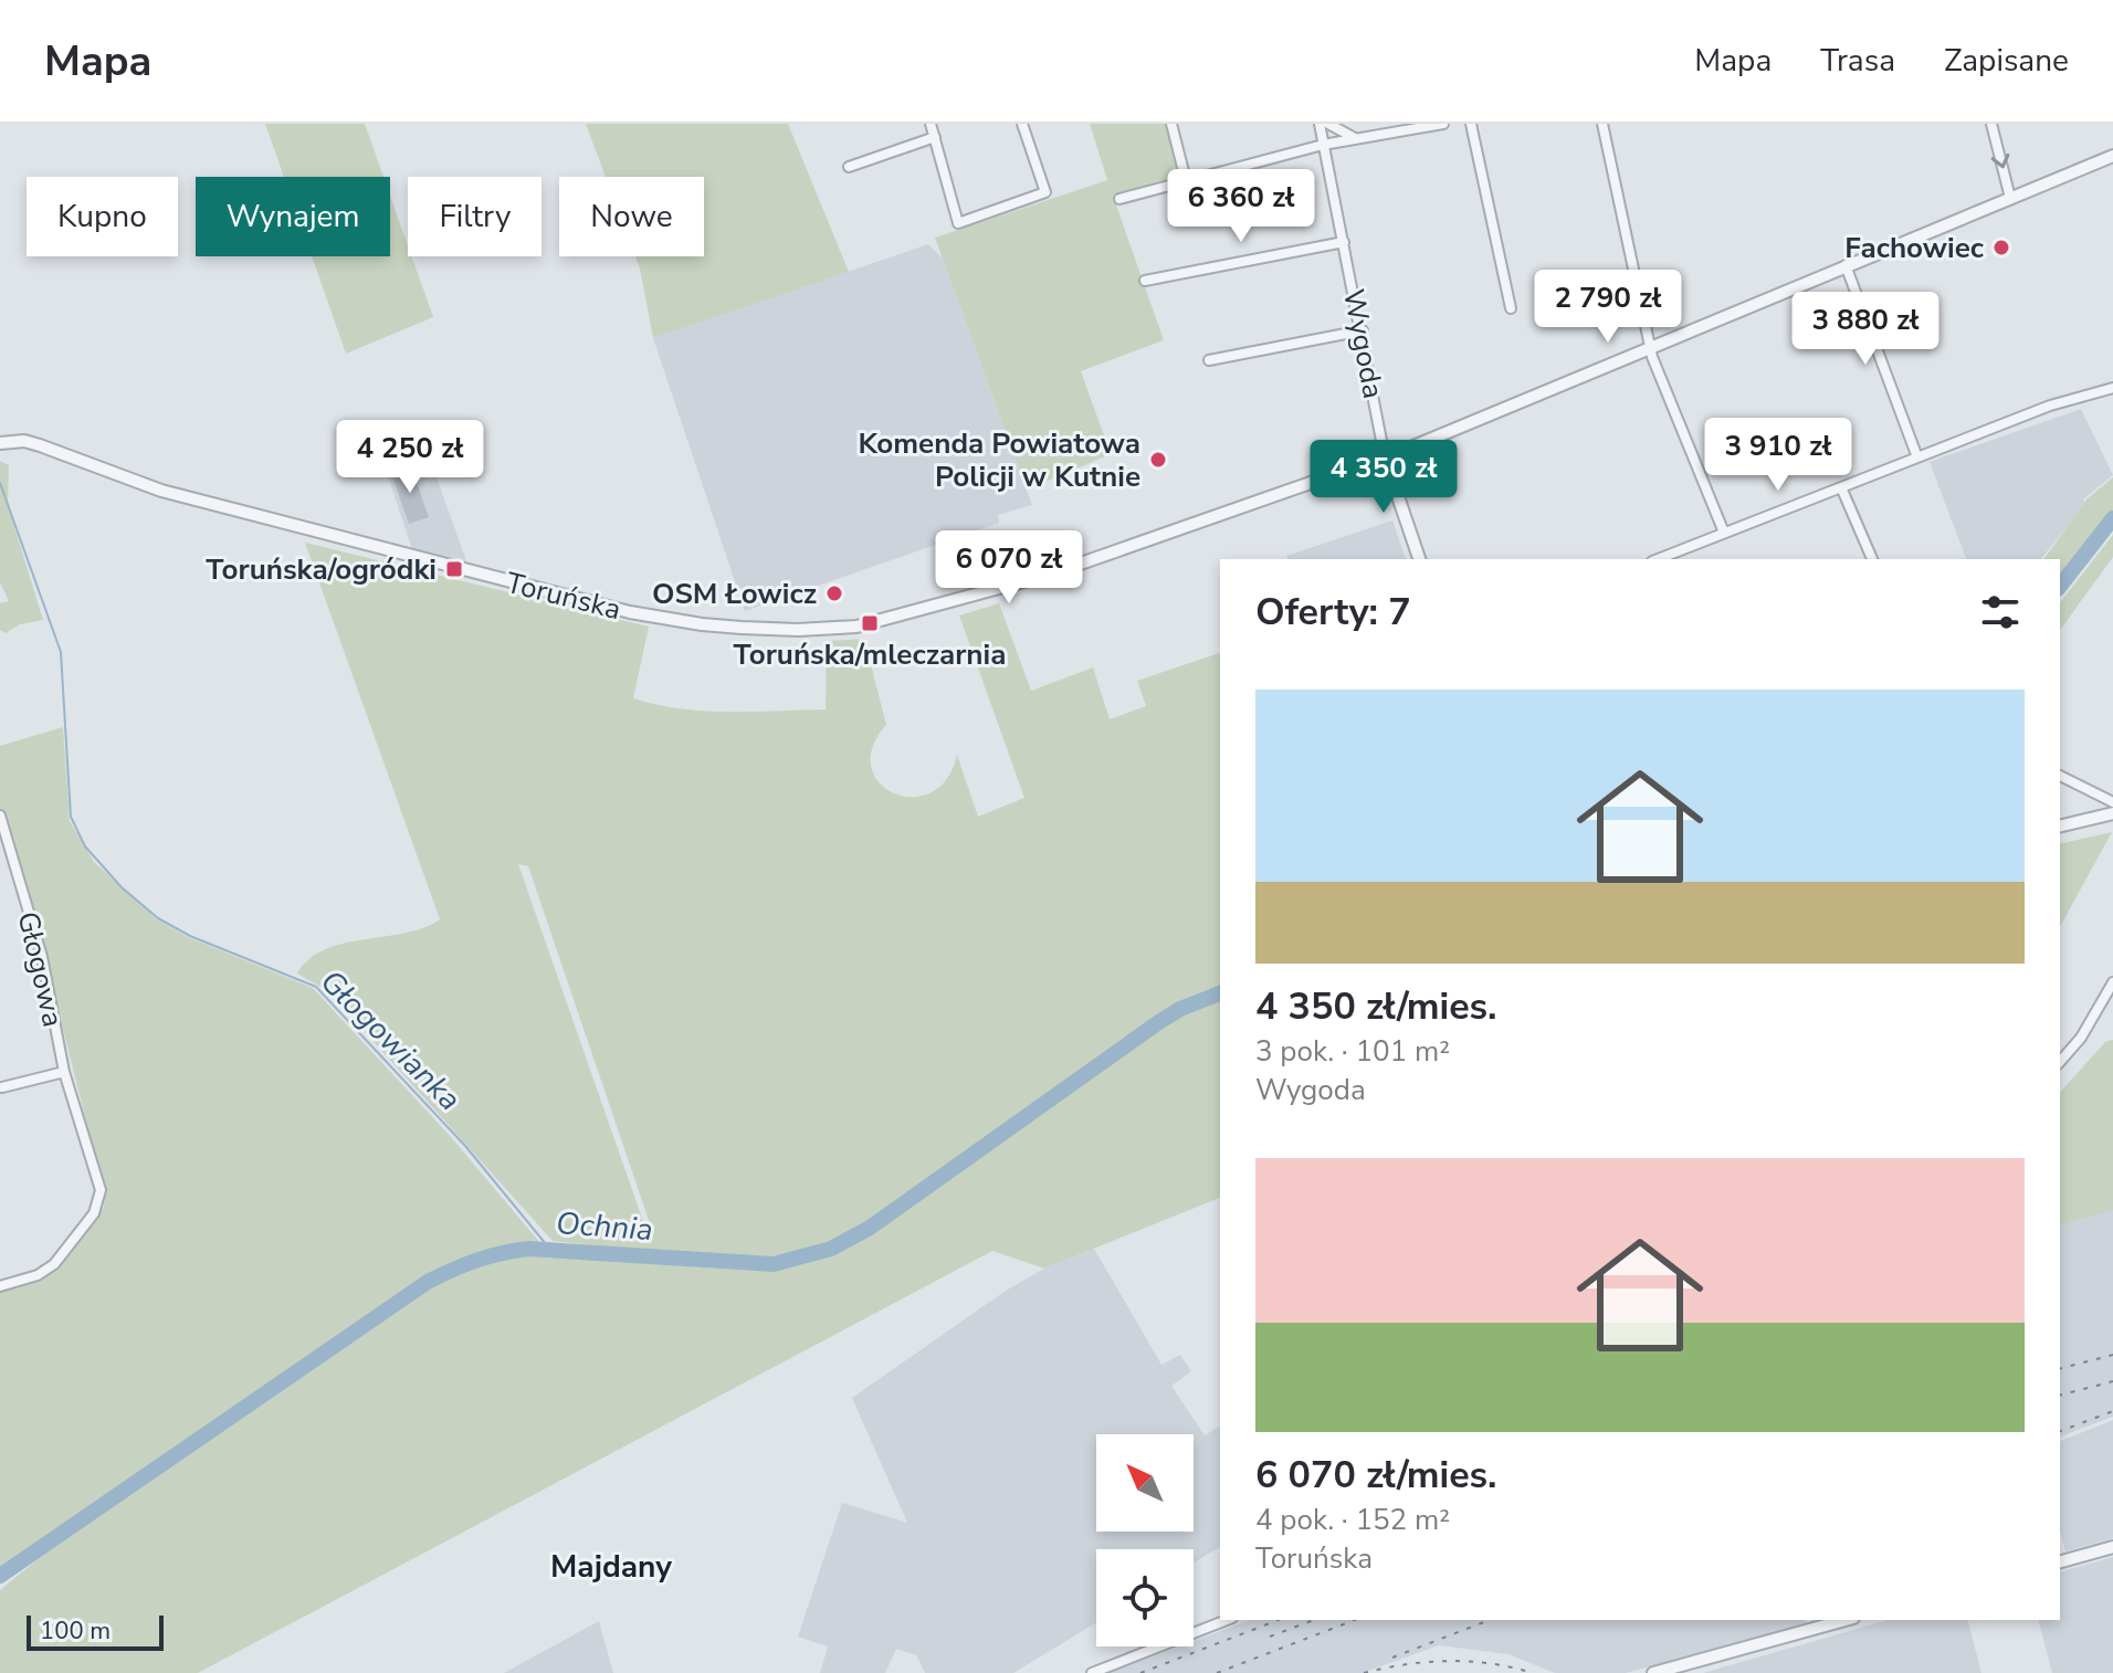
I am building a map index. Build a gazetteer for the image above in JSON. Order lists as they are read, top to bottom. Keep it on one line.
{"streets":{"street":["Wygoda","Toruńska","Głogowa"]},"crossings":[["Wygoda","Toruńska"]],"districts":["Majdany"],"water":["Głogowianka","Ochnia"],"places":{"other":["Fachowiec","Komenda Powiatowa Policji w Kutnie","OSM Łowicz"],"transit":["Toruńska/ogródki","Toruńska/mleczarnia"]},"scale_bar":"100 m","north":"top left","page":{"header":"Mapa","nav":["Mapa","Trasa","Zapisane"],"price":["6 360 zł","2 790 zł","3 880 zł","3 910 zł","4 250 zł","4 350 zł","6 070 zł"],"chip":["Kupno","Wynajem","Filtry","Nowe"],"heading":"Oferty: 7","list":[{"name":"4 350 zł/mies.","note":"3 pok. · 101 m² · Wygoda"},{"name":"6 070 zł/mies.","note":"4 pok. · 152 m² · Toruńska"}],"scale":"100 m"}}
